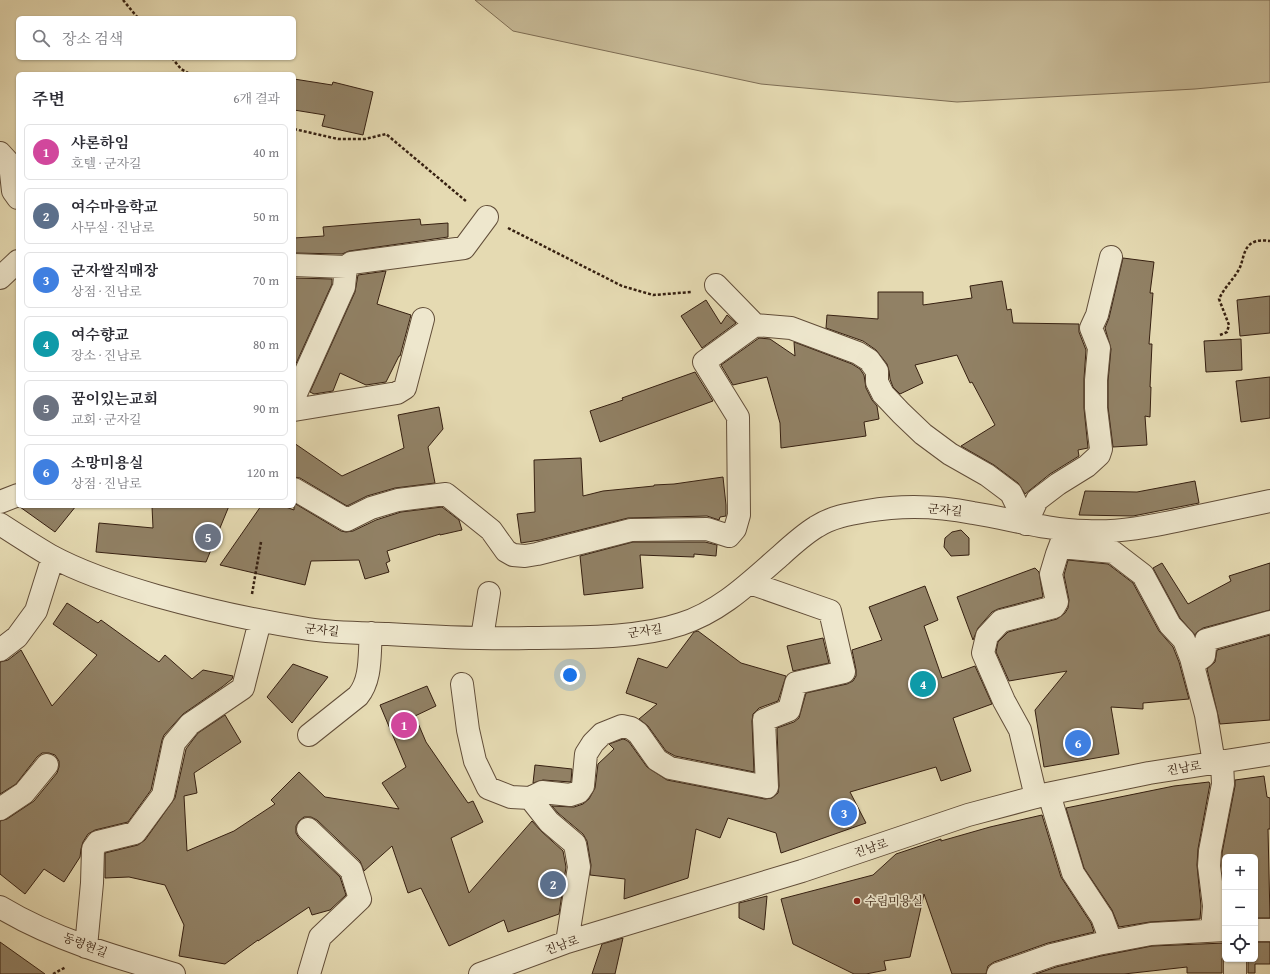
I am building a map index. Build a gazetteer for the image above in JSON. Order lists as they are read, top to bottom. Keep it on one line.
{"streets":{"street":["군자길","진남로","동령현길"]},"places":["수림미용실"],"page":{"search":"장소 검색","heading":["주변","6개 결과"],"list":[{"mark":"1","name":"샤론하임","note":"호텔 · 군자길","value":"40 m"},{"mark":"2","name":"여수마음학교","note":"사무실 · 진남로","value":"50 m"},{"mark":"3","name":"군자쌀직매장","note":"상점 · 진남로","value":"70 m"},{"mark":"4","name":"여수향교","note":"장소 · 진남로","value":"80 m"},{"mark":"5","name":"꿈이있는교회","note":"교회 · 군자길","value":"90 m"},{"mark":"6","name":"소망미용실","note":"상점 · 진남로","value":"120 m"}],"pins":["5","4","1","6","3","2"],"map_buttons":["+","−"]}}
